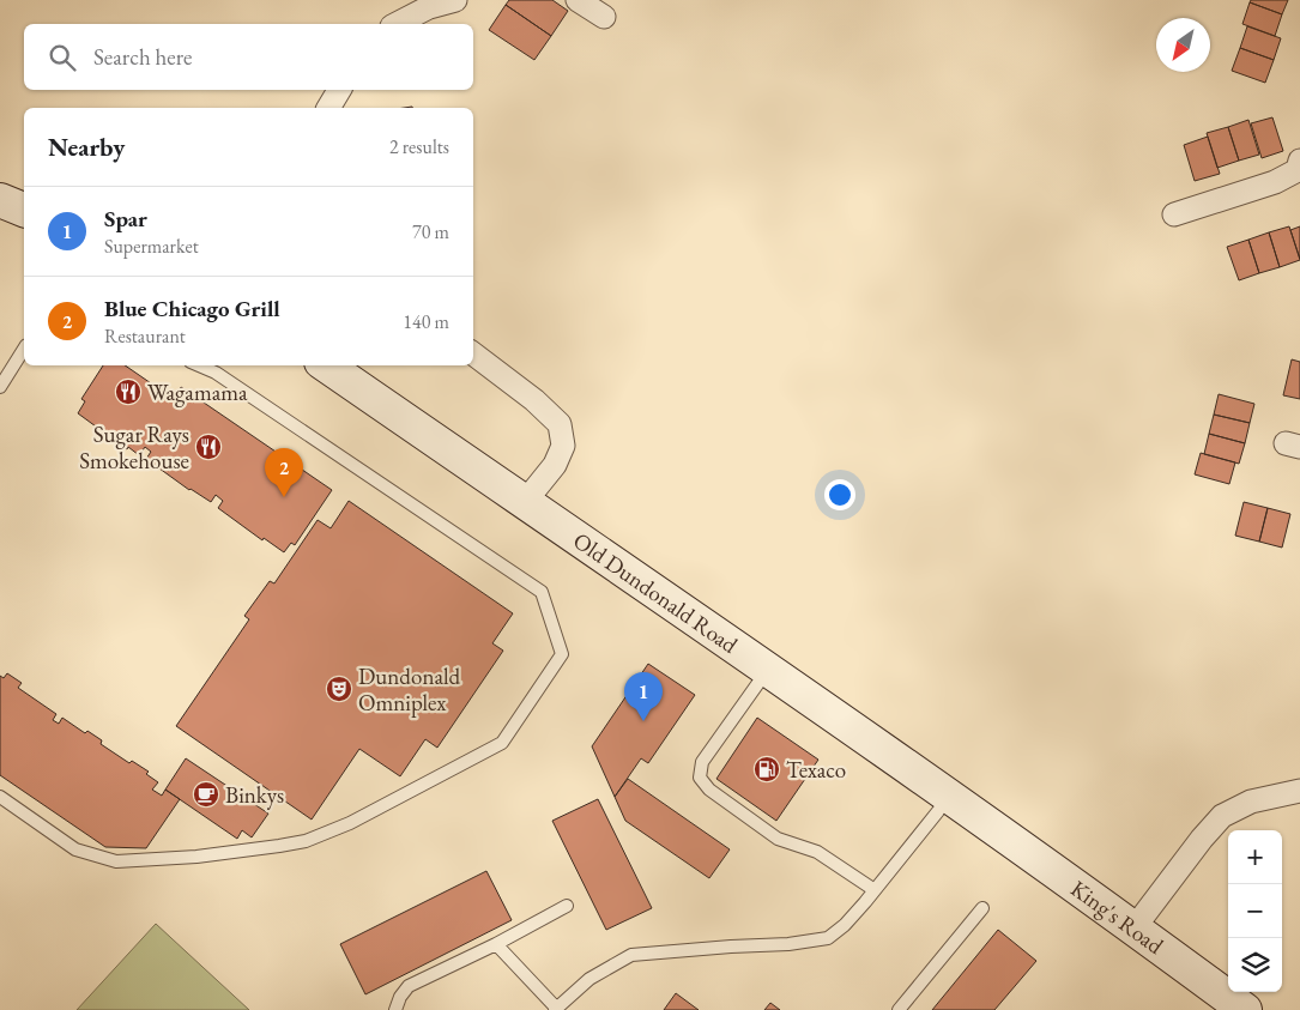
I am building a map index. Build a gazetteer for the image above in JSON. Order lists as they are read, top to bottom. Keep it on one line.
{"streets":{"street":["Old Dundonald Road","King's Road"]},"crossings":[["Old Dundonald Road","King's Road"]],"places":{"restaurant":["Wagamama","Sugar Rays Smokehouse"],"theatre":["Dundonald Omniplex"],"fuel station":["Texaco"],"cafe":["Binkys"]},"north":"bottom left","page":{"search":"Search here","heading":["Nearby","2 results"],"list":[{"mark":"1","name":"Spar","note":"Supermarket","value":"70 m"},{"mark":"2","name":"Blue Chicago Grill","note":"Restaurant","value":"140 m"}],"pins":["2","1"],"map_buttons":["+","−"]}}
